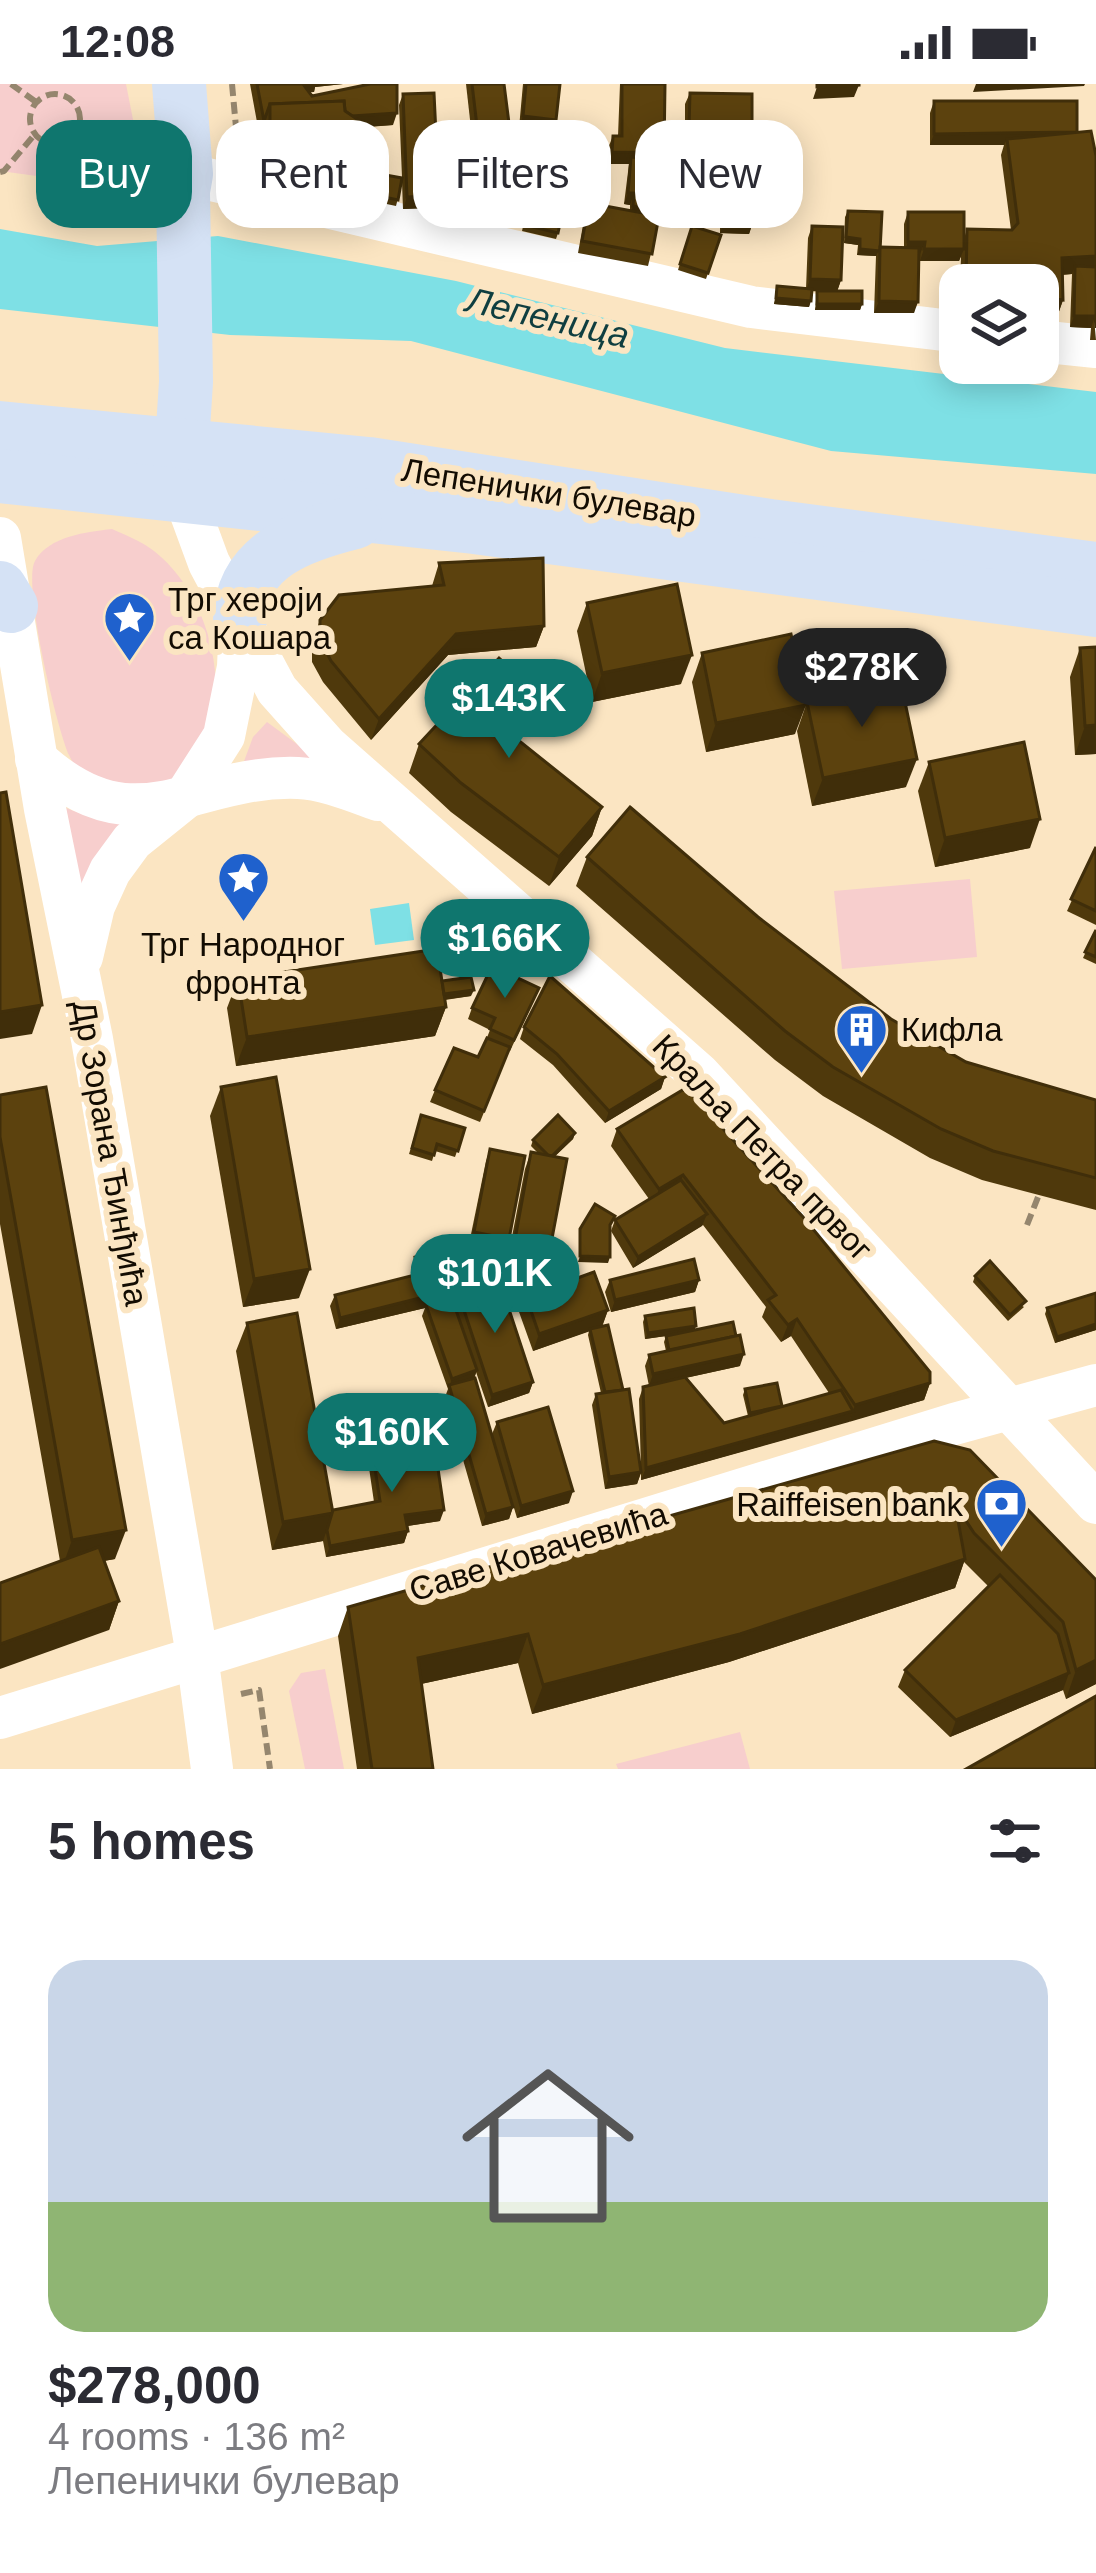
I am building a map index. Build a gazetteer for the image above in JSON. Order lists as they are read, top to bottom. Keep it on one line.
{"streets":{"main road":["Лепенички булевар"],"street":["Краља Петра првог","Др Зорана Ђинђића","Саве Ковачевића"]},"crossings":[["Краља Петра првог","Саве Ковачевића"],["Др Зорана Ђинђића","Саве Ковачевића"]],"water":["Лепеница"],"places":{"place":["Трг хероји са Кошара","Трг Народног фронта"],"building":["Кифла"],"bank":["Raiffeisen bank"]},"page":{"status":"12:08","chip":["Buy","Rent","Filters","New"],"price":["$278K","$143K","$166K","$101K","$160K"],"heading":"5 homes","list":[{"name":"$278,000","note":"4 rooms · 136 m² · Лепенички булевар"}]}}
